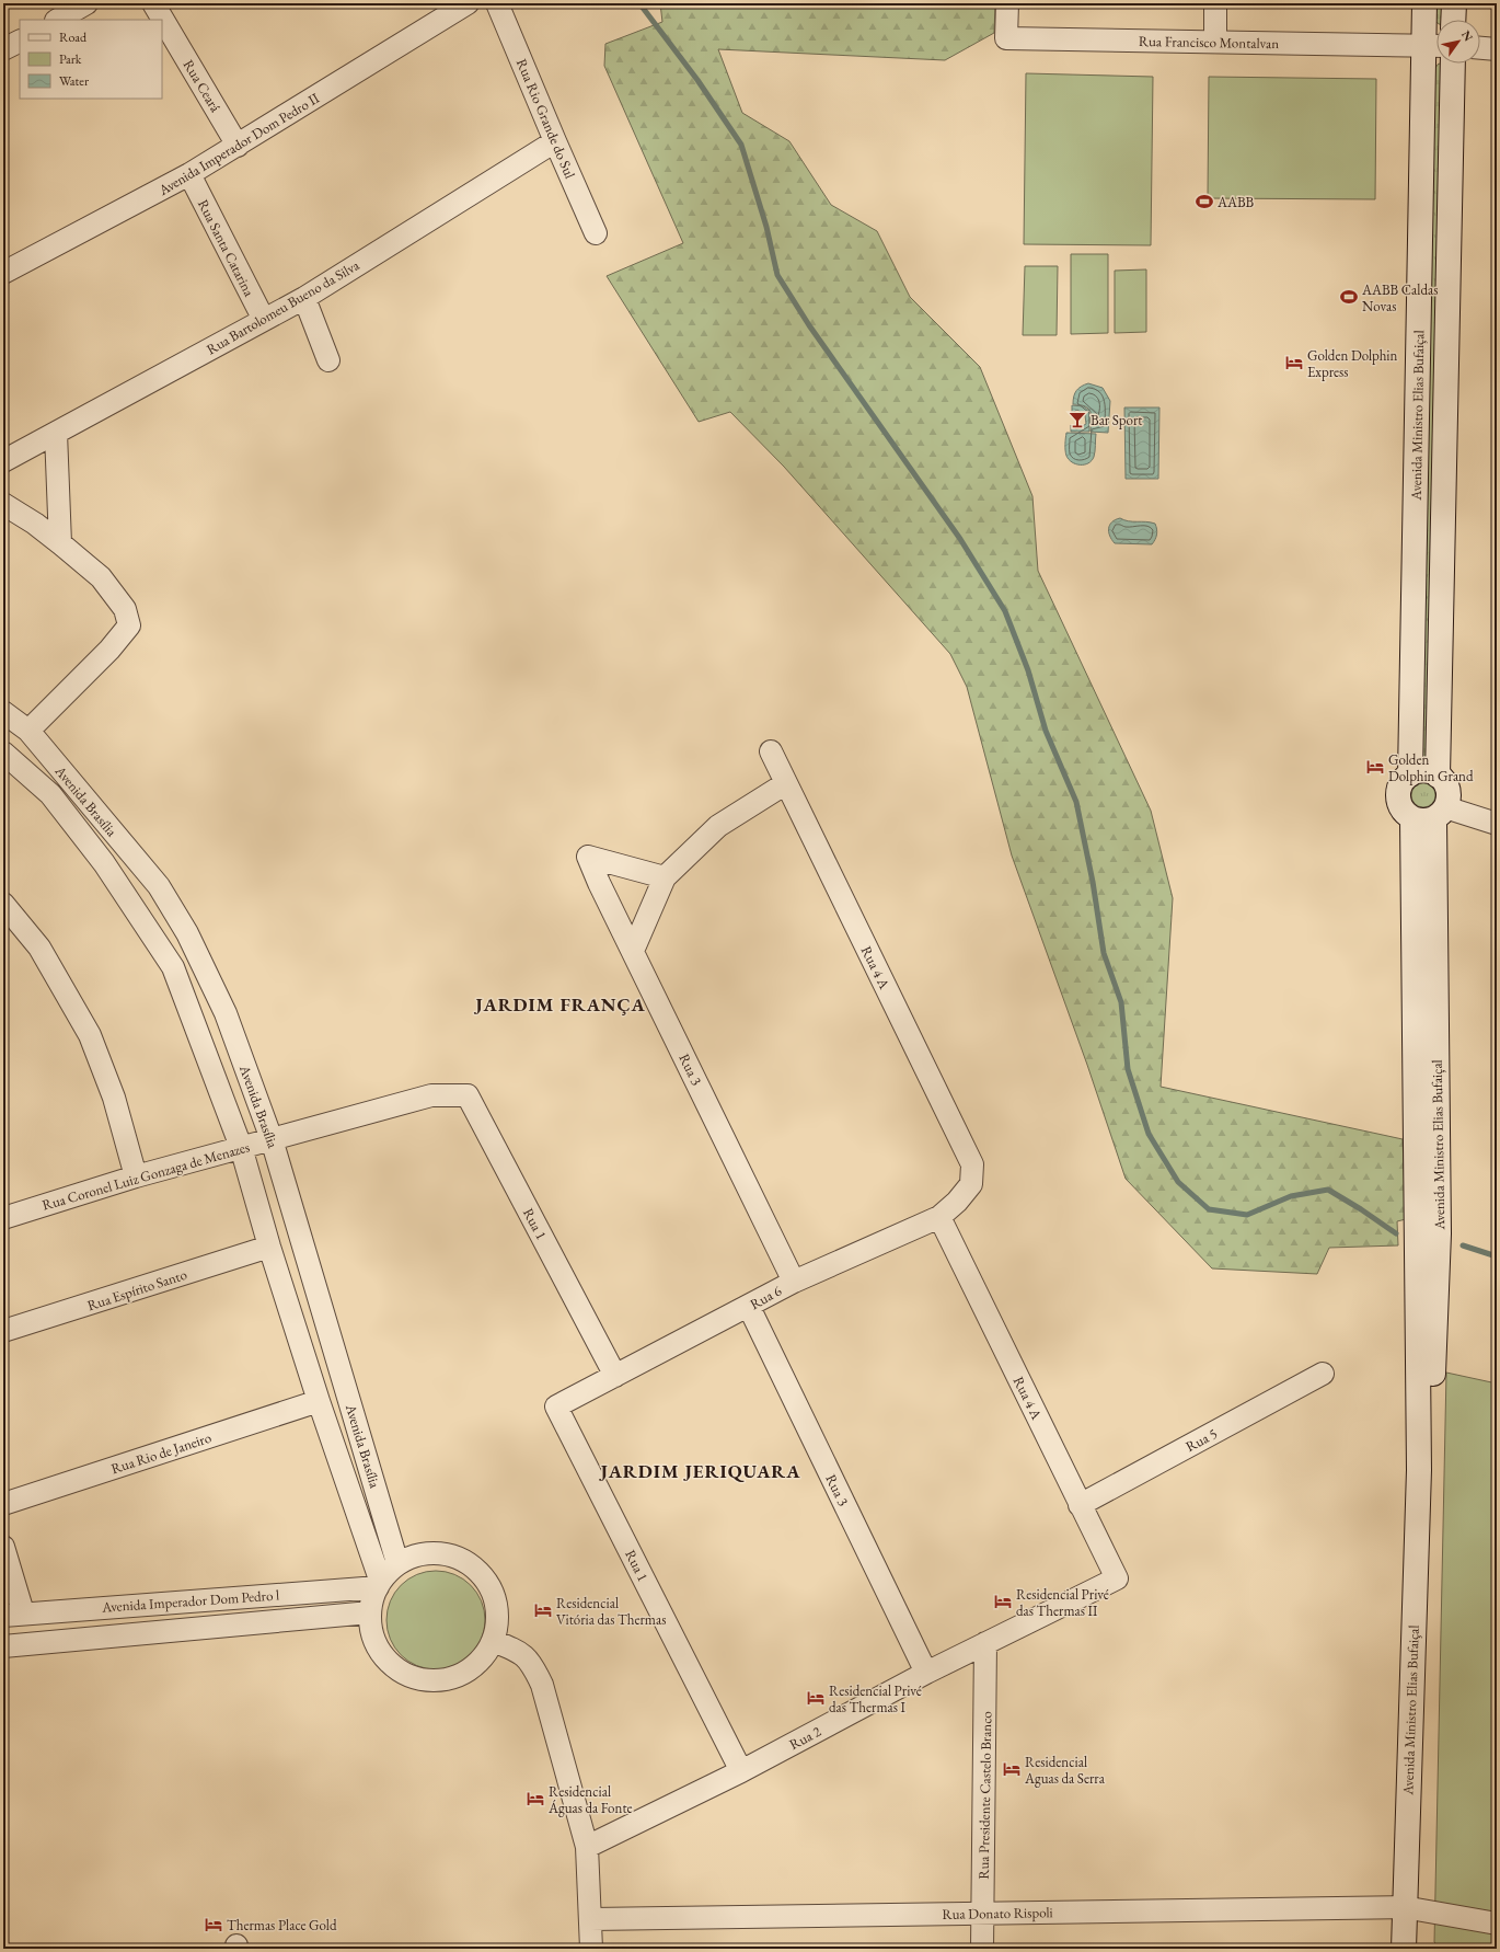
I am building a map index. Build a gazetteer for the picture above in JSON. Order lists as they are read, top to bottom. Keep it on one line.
{"streets":{"main road":["Avenida Ministro Elias Bufaiçal"],"street":["Rua Francisco Montalvan","Rua Ceará","Rua Rio Grande do Sul","Avenida Imperador Dom Pedro II","Rua Santa Catarina","Rua Bartolomeu Bueno da Silva","Avenida Brasília","Rua 4 A","Rua 3","Rua Coronel Luiz Gonzaga de Menazes","Rua 1","Rua Espírito Santo","Rua 6","Rua 5","Rua Rio de Janeiro","Avenida Imperador Dom Pedro l","Rua 2","Rua Presidente Castelo Branco","Rua Donato Rispoli"]},"crossings":[["Rua Francisco Montalvan","Avenida Ministro Elias Bufaiçal"],["Rua Ceará","Avenida Imperador Dom Pedro II"],["Rua Rio Grande do Sul","Rua Bartolomeu Bueno da Silva"],["Avenida Imperador Dom Pedro II","Rua Santa Catarina"],["Rua Santa Catarina","Rua Bartolomeu Bueno da Silva"],["Avenida Ministro Elias Bufaiçal","Rua Donato Rispoli"],["Avenida Brasília","Rua Coronel Luiz Gonzaga de Menazes"],["Avenida Brasília","Rua Espírito Santo"],["Avenida Brasília","Rua Rio de Janeiro"],["Avenida Brasília","Avenida Imperador Dom Pedro l"],["Rua 4 A","Rua 6"],["Rua 4 A","Rua 5"],["Rua 4 A","Rua 2"],["Rua 3","Rua 6"],["Rua 3","Rua 2"],["Rua Coronel Luiz Gonzaga de Menazes","Rua 1"],["Rua 1","Rua 6"],["Rua 1","Rua 2"],["Rua 2","Rua Presidente Castelo Branco"],["Rua Presidente Castelo Branco","Rua Donato Rispoli"]],"districts":["JARDIM FRANÇA","JARDIM JERIQUARA"],"places":{"sports":["AABB","AABB Caldas Novas"],"hotel":["Golden Dolphin Express","Golden Dolphin Grand","Residencial Privé das Thermas II","Residencial Vitória das Thermas","Residencial Privé das Thermas I","Residencial Aguas da Serra","Residencial Águas da Fonte","Thermas Place Gold"],"bar":["Bar Sport"]},"legend":["Road","Park","Water"],"north":"top right"}
